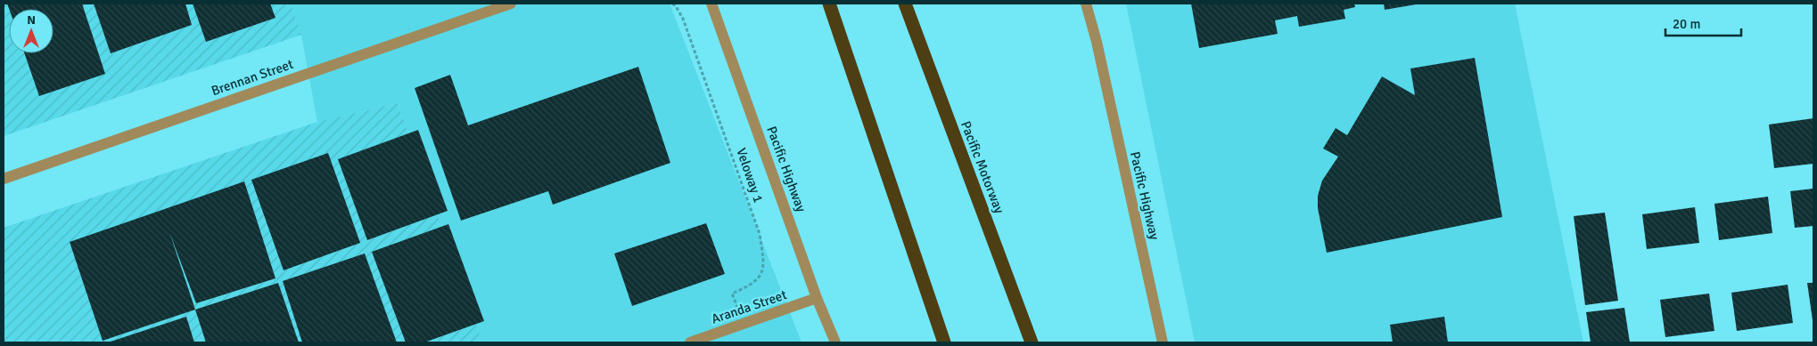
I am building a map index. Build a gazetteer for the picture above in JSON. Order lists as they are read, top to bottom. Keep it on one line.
{"streets":{"highway":["Pacific Motorway"],"street":["Brennan Street","Pacific Highway","Aranda Street"],"path":["Veloway 1"]},"crossings":[["Pacific Highway","Aranda Street"],["Veloway 1","Aranda Street"]],"scale_bar":"20 m","north":"top"}
